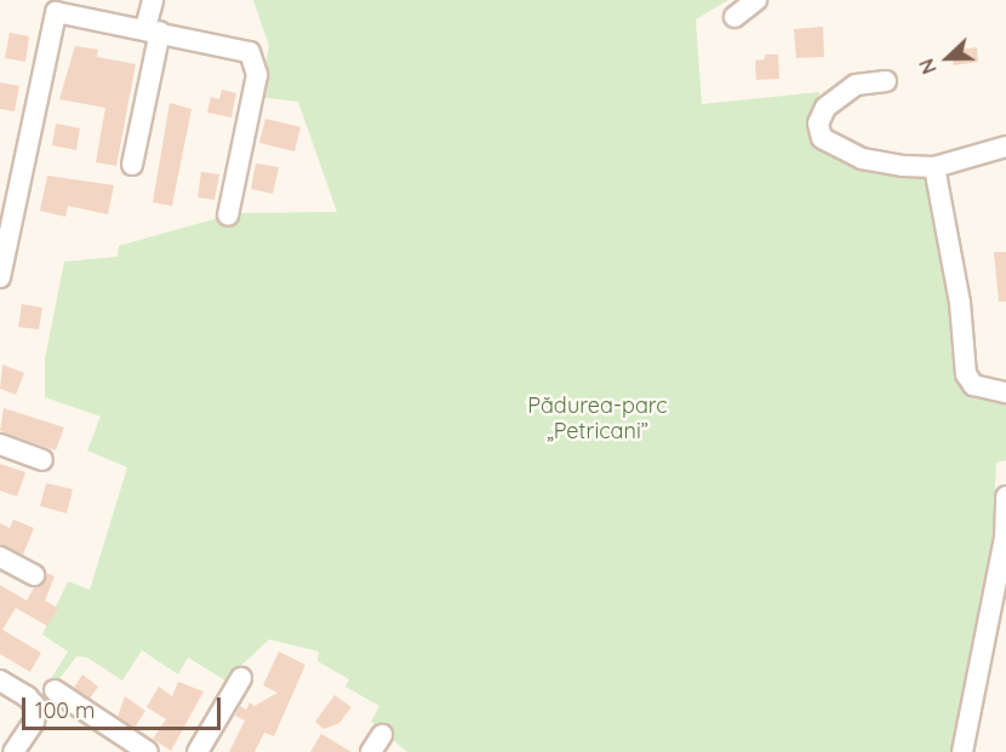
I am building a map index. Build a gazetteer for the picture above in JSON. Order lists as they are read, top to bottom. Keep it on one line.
{"parks":["Pădurea-parc „Petricani”"],"scale_bar":"100 m","north":"left"}
